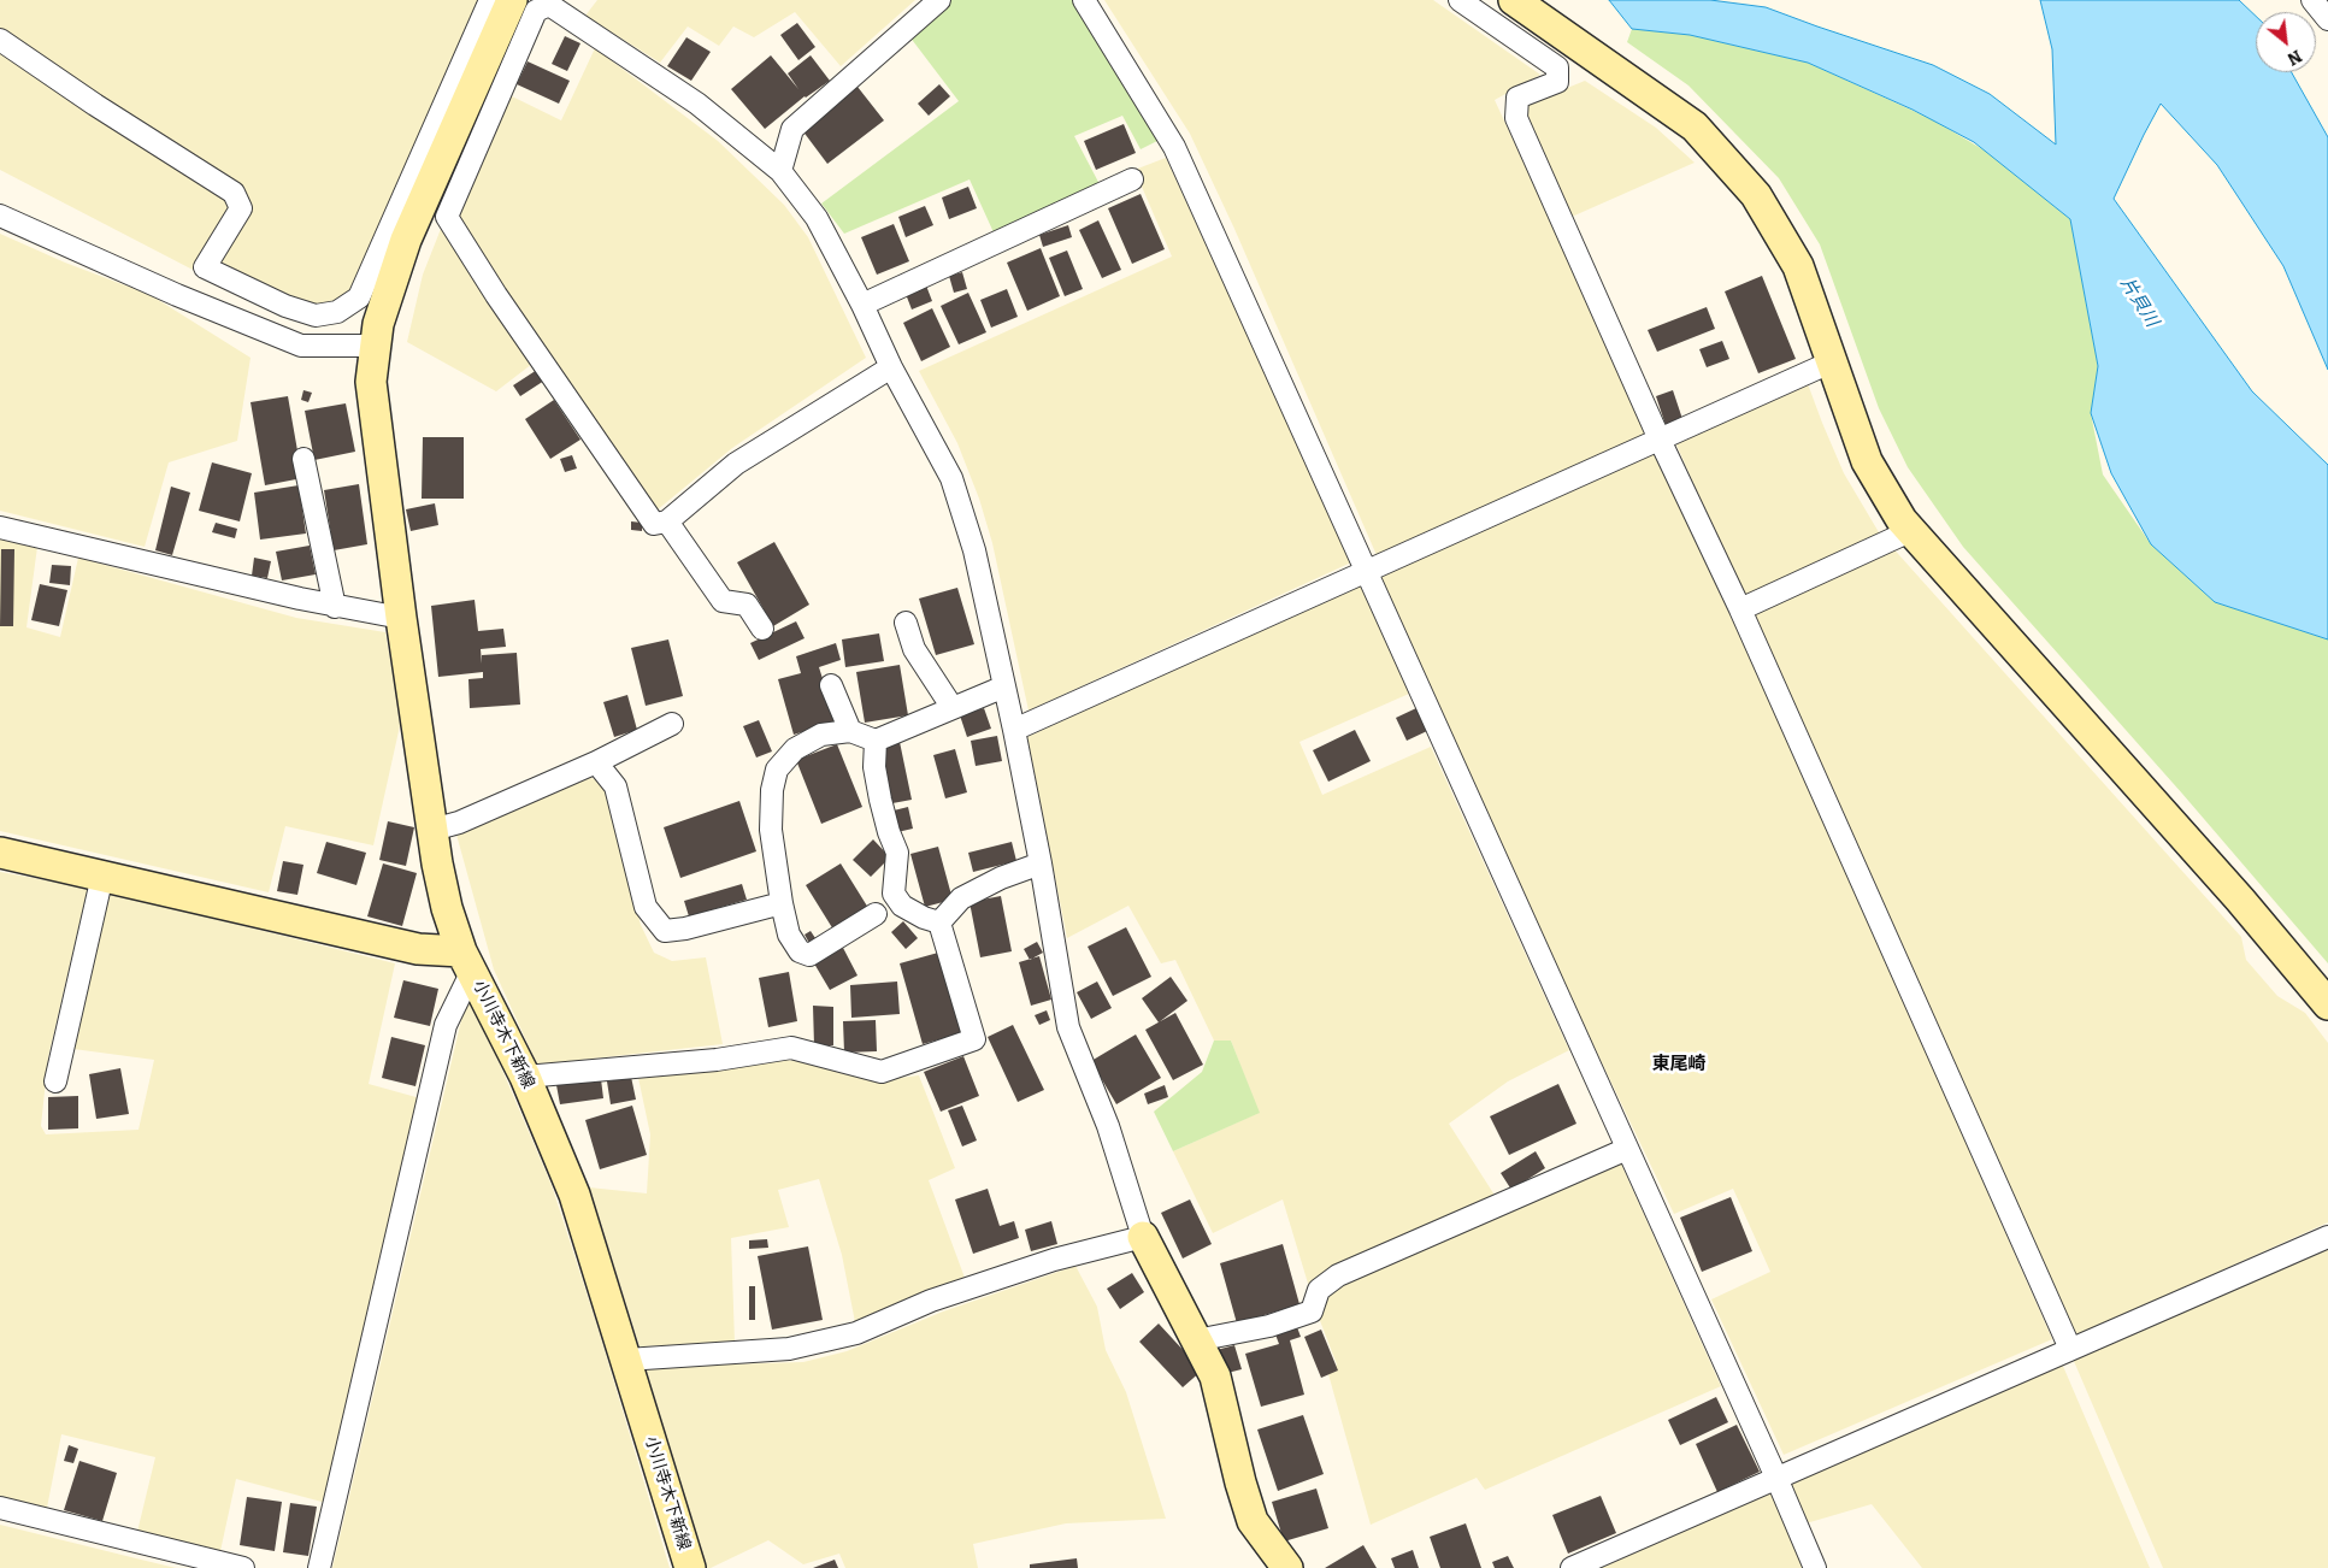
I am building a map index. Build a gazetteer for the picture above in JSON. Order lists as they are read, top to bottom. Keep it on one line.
{"streets":{"street":["小川寺木下新線"]},"districts":["東尾崎"],"water":["片貝川"],"north":"bottom right"}
